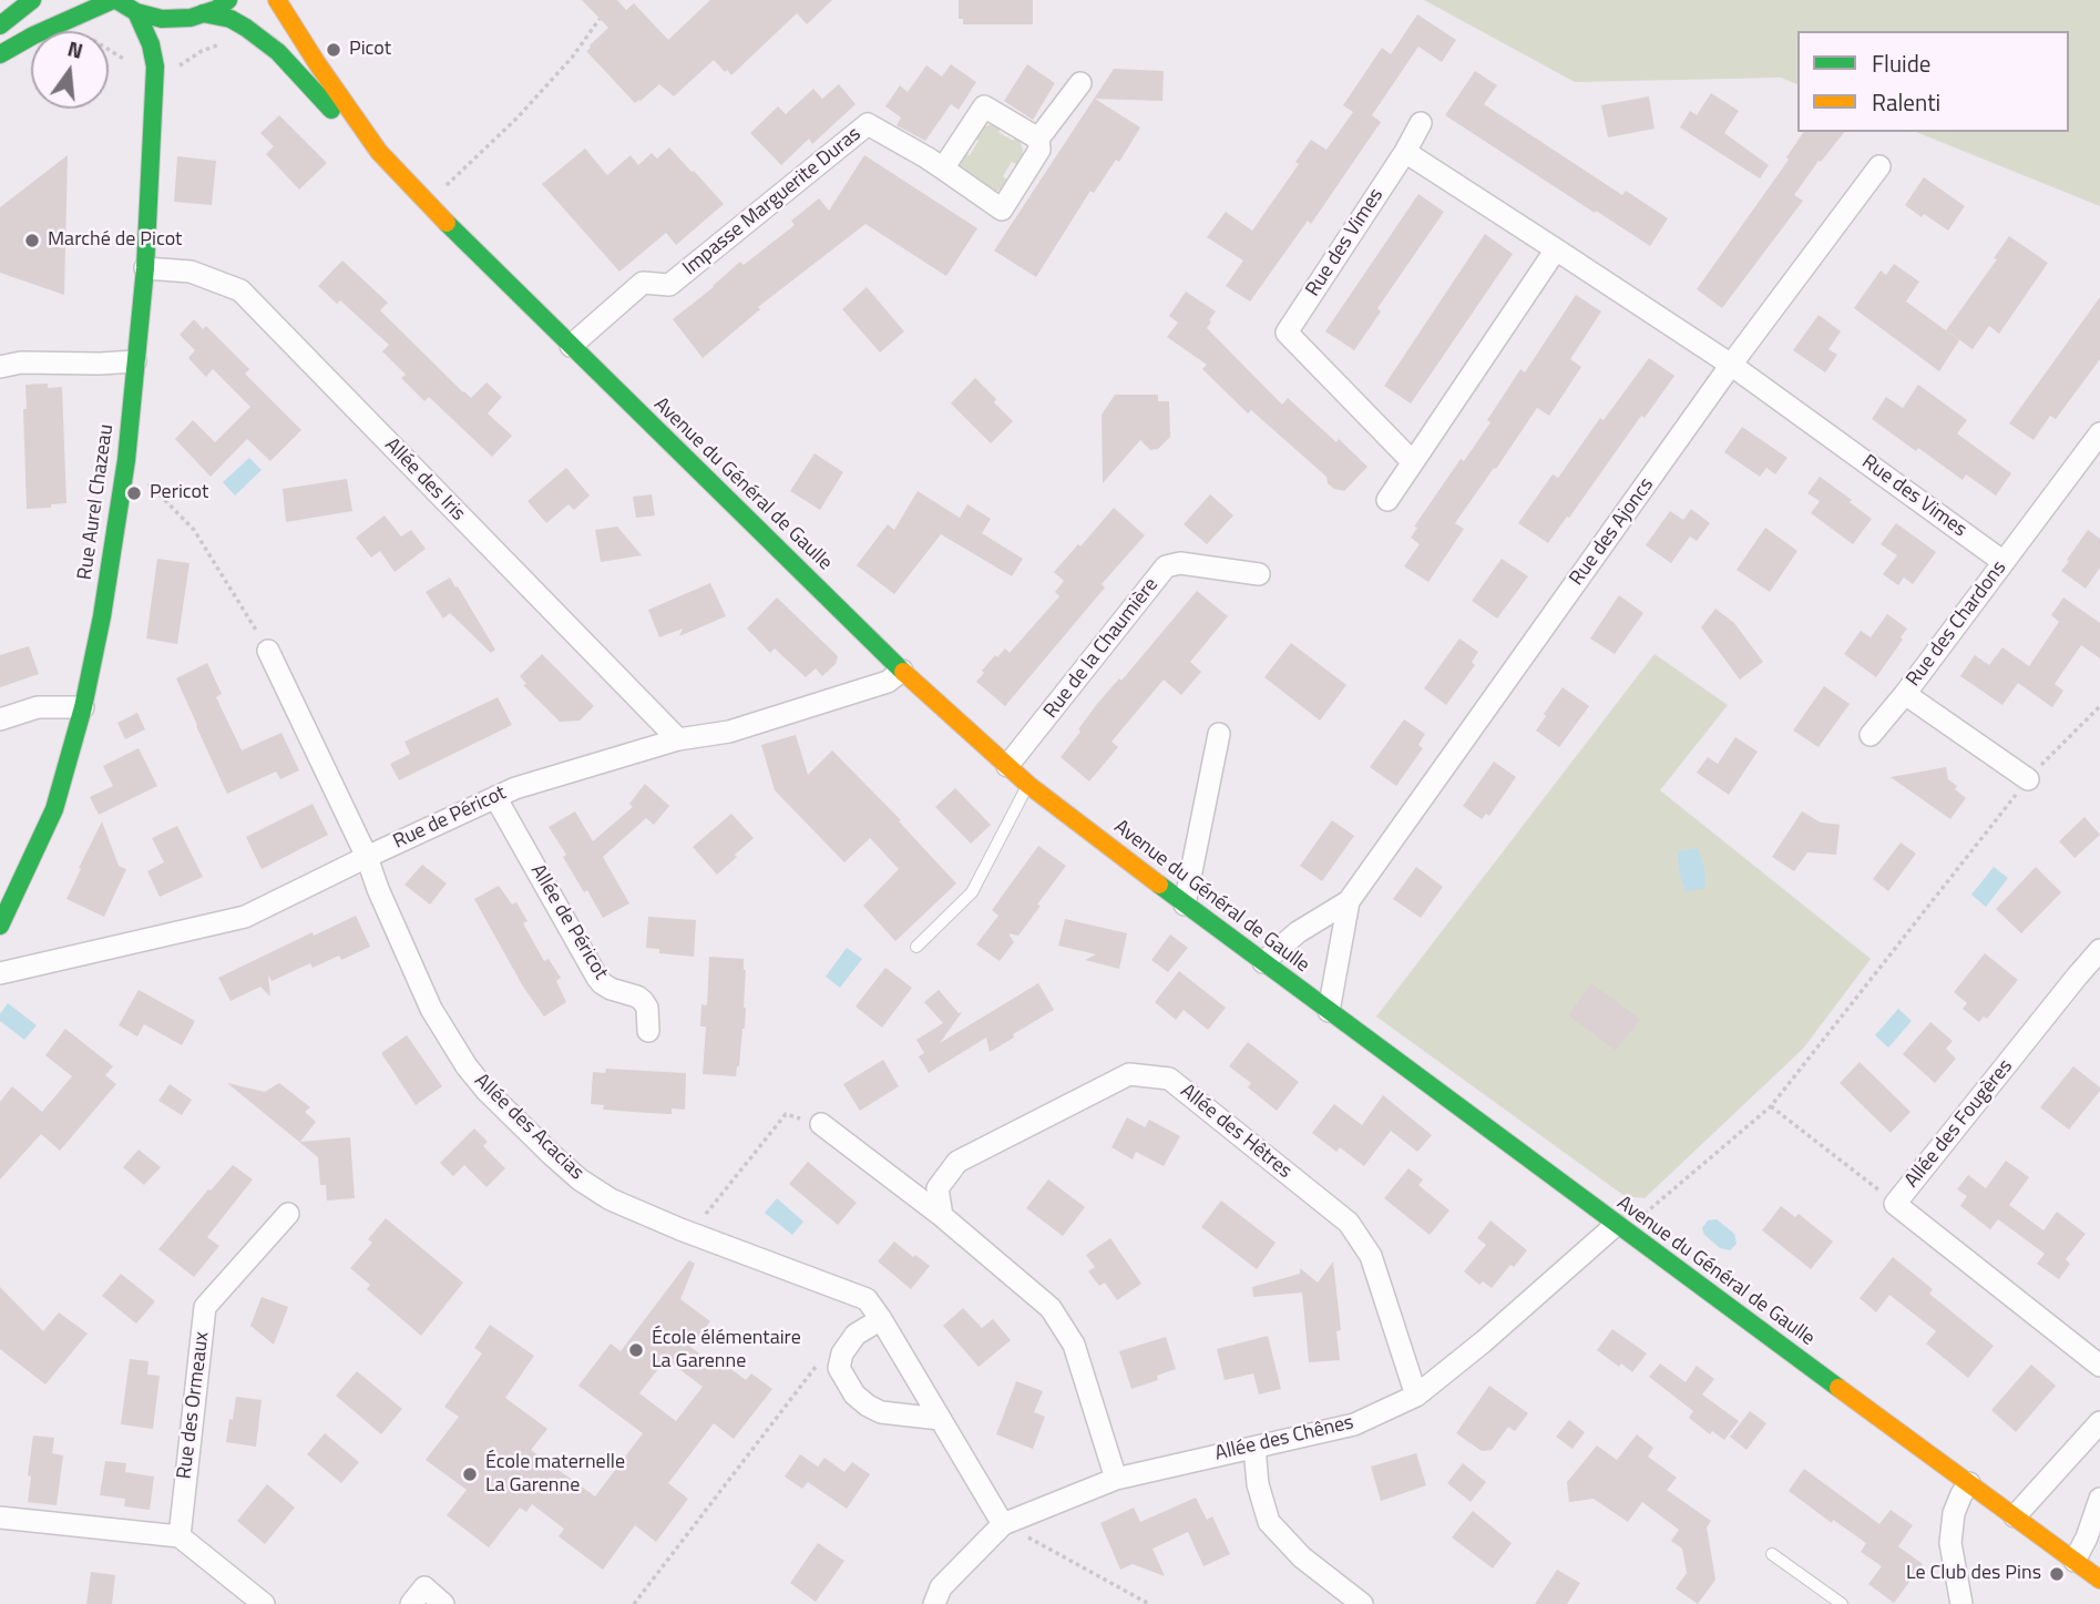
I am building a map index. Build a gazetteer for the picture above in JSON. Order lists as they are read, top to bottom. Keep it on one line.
{"streets":{"main road":["Avenue du Général de Gaulle","Rue Aurel Chazeau"],"street":["Impasse Marguerite Duras","Rue des Vimes","Allée des Iris","Rue des Ajoncs","Rue des Chardons","Rue de la Chaumière","Rue de Péricot","Allée de Péricot","Allée des Fougères","Allée des Acacias","Allée des Hêtres","Rue des Ormeaux","Allée des Chênes"]},"crossings":[["Impasse Marguerite Duras","Avenue du Général de Gaulle"],["Rue des Vimes","Rue des Ajoncs"],["Rue des Vimes","Rue des Chardons"],["Allée des Iris","Rue Aurel Chazeau"],["Allée des Iris","Rue de Péricot"],["Avenue du Général de Gaulle","Rue Aurel Chazeau"],["Avenue du Général de Gaulle","Rue des Ajoncs"],["Avenue du Général de Gaulle","Rue de la Chaumière"],["Avenue du Général de Gaulle","Rue de Péricot"],["Avenue du Général de Gaulle","Allée des Chênes"],["Rue de Péricot","Allée de Péricot"],["Rue de Péricot","Allée des Acacias"],["Allée des Acacias","Allée des Chênes"],["Allée des Hêtres","Allée des Chênes"]],"places":["Picot","Marché de Picot","Pericot","École élémentaire La Garenne","École maternelle La Garenne","Le Club des Pins"],"legend":["Fluide","Ralenti"],"north":"top"}
